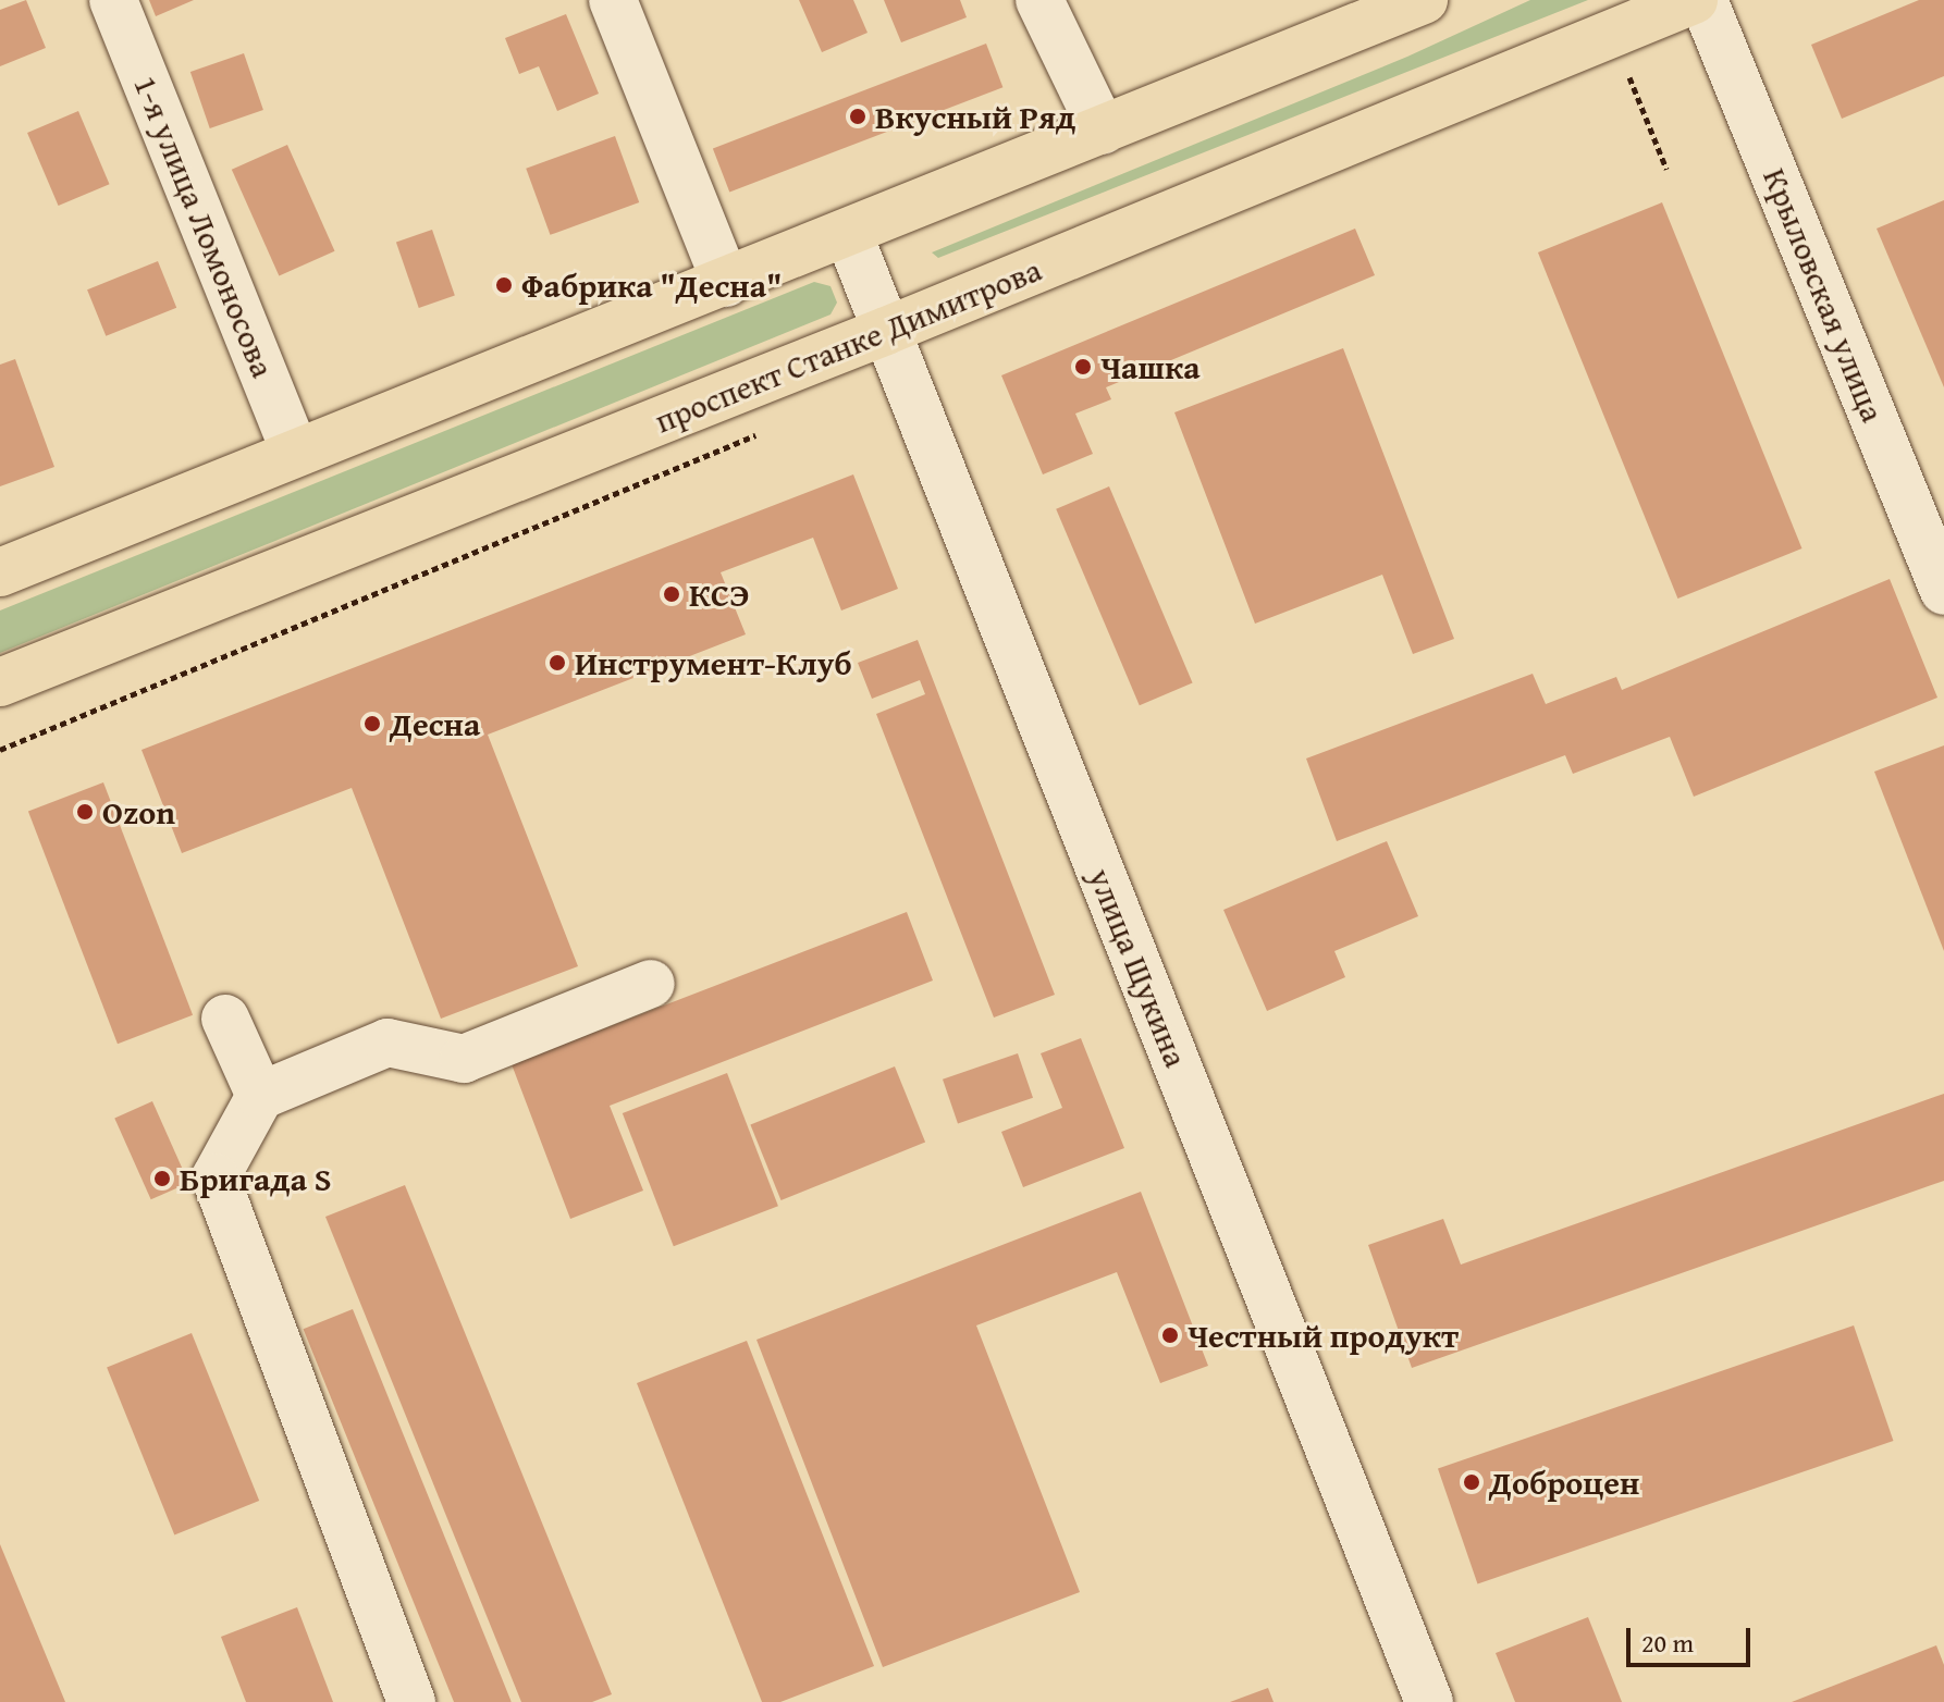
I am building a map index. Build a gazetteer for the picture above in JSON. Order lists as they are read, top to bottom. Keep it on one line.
{"streets":{"main road":["проспект Станке Димитрова"],"street":["1-я улица Ломоносова","Крыловская улица","улица Щукина"]},"crossings":[["проспект Станке Димитрова","улица Щукина"]],"places":["Вкусный Ряд","Фабрика \"Десна\"","Чашка","КСЭ","Инструмент-Клуб","Десна","Ozon","Бригада S","Честный продукт","Доброцен"],"scale_bar":"20 m"}
